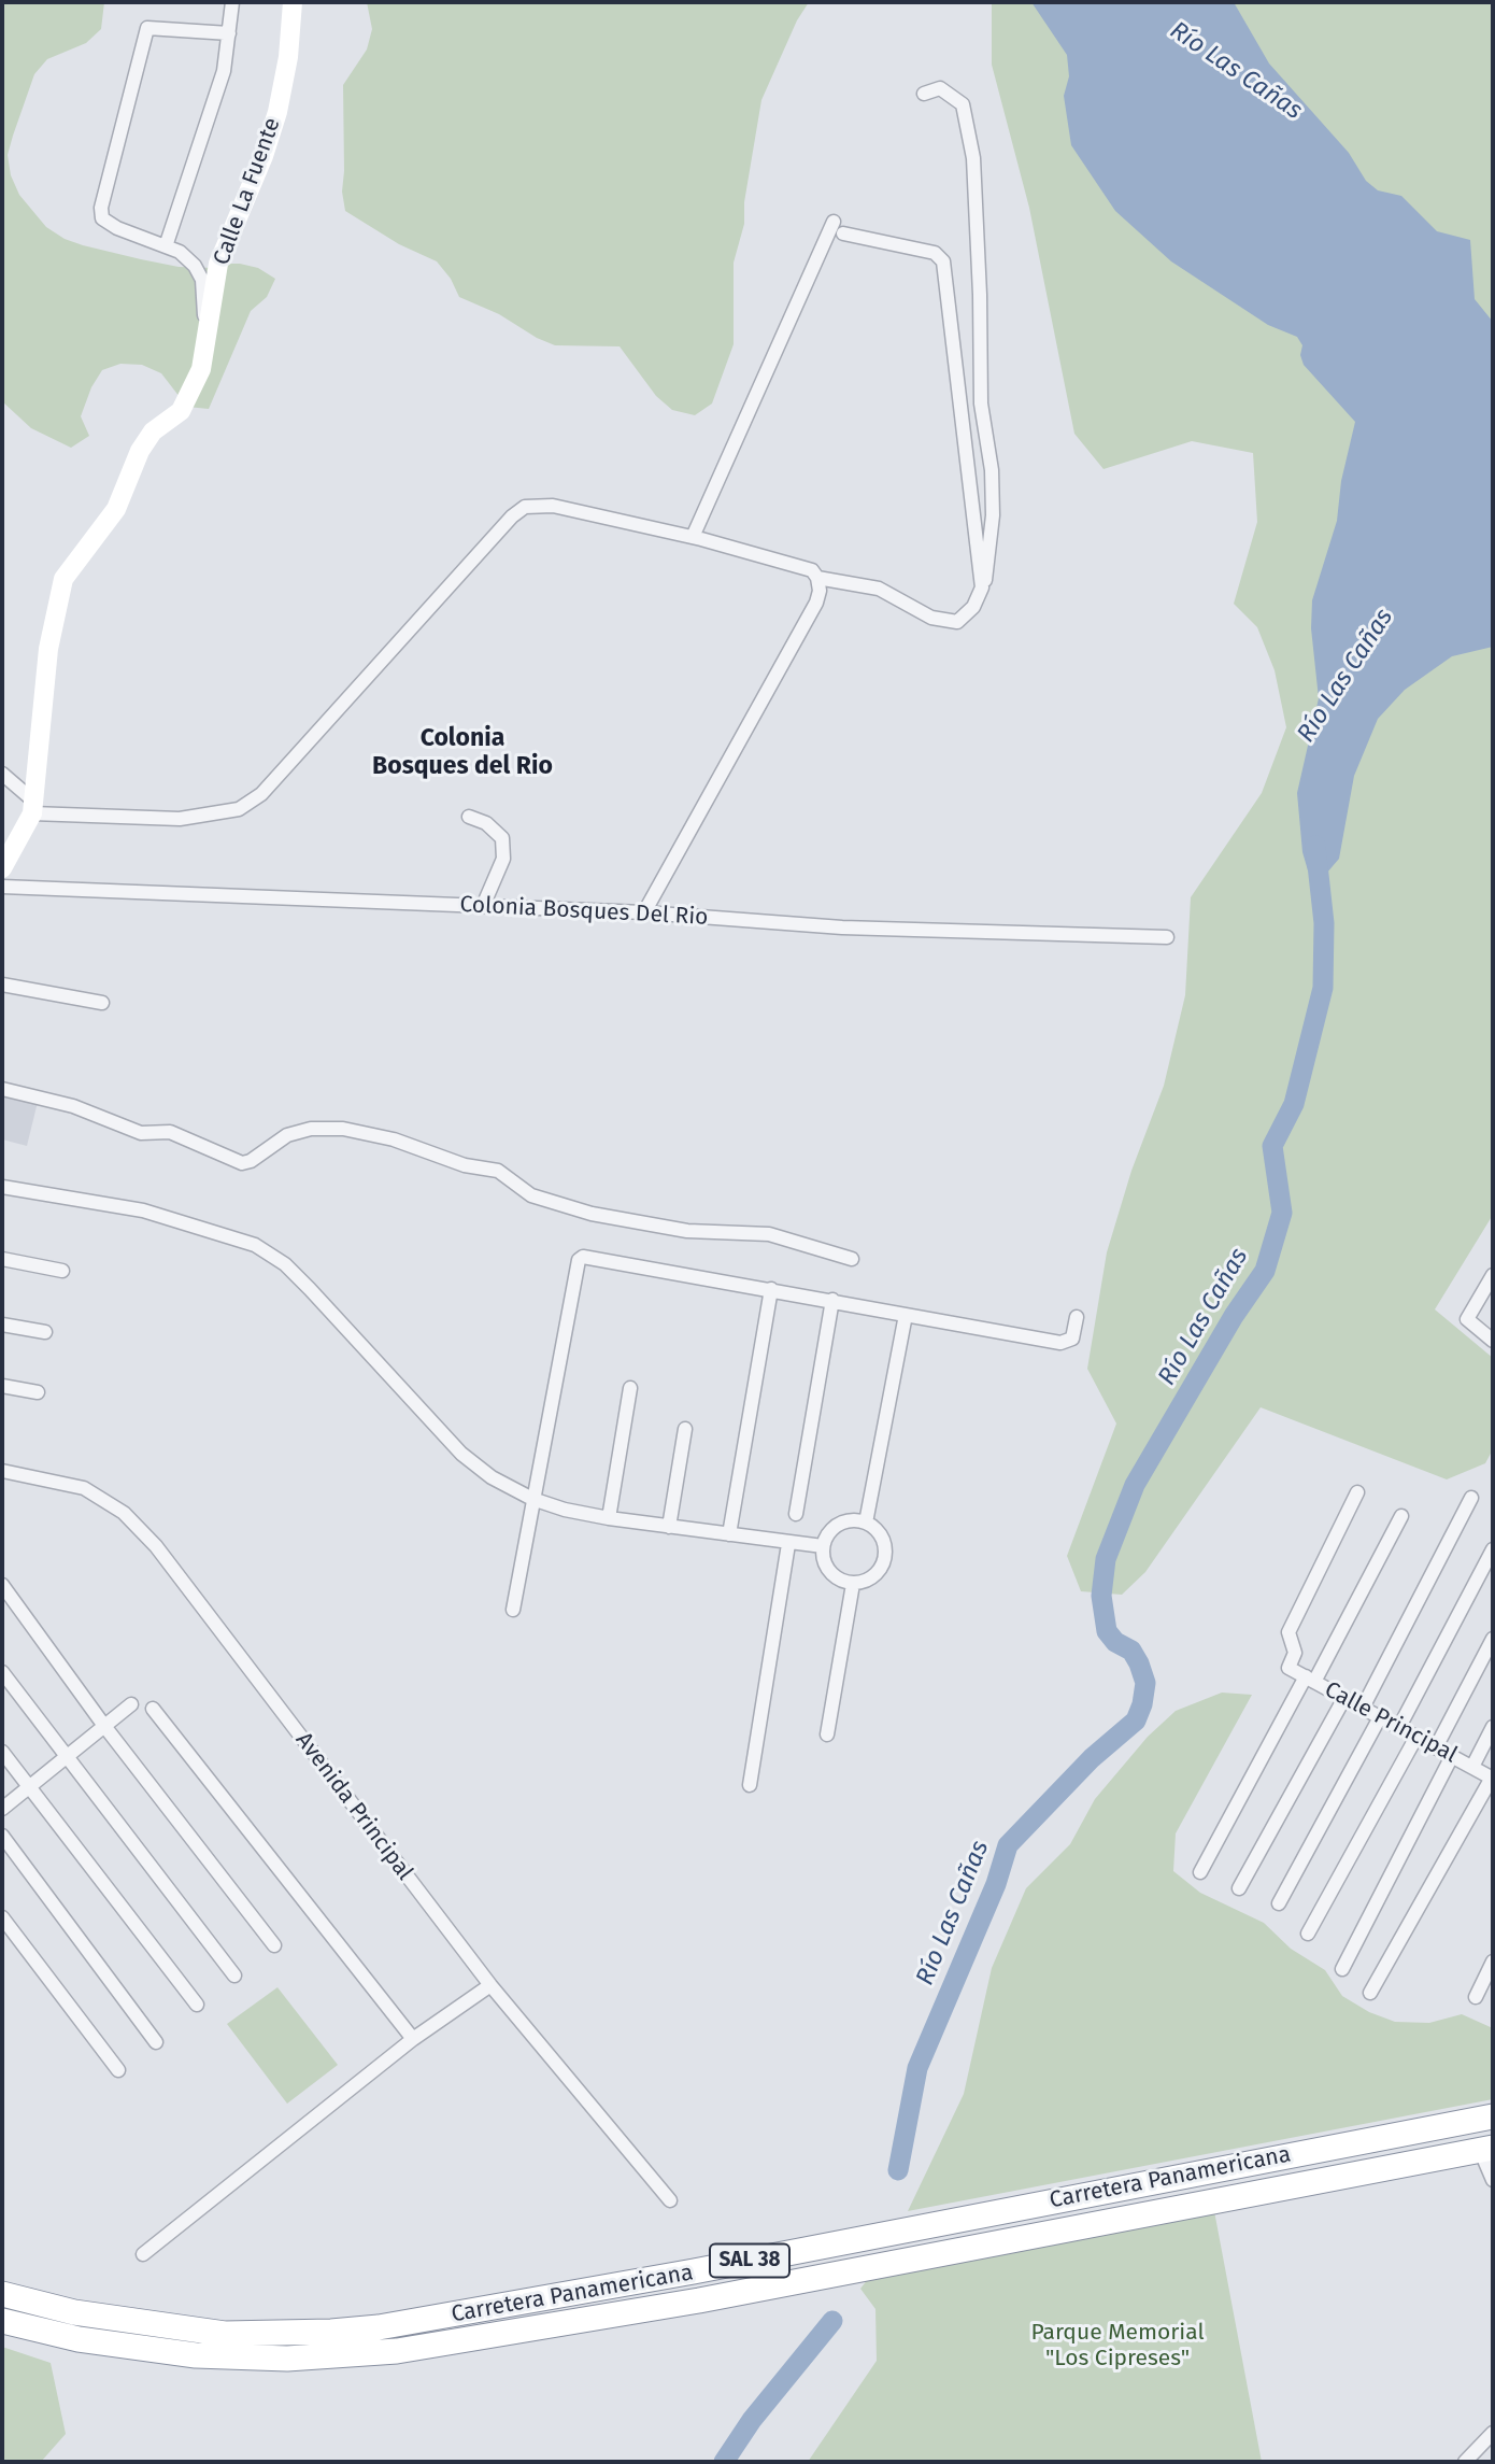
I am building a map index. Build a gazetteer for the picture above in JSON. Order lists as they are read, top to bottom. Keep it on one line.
{"streets":{"highway":["Carretera Panamericana","SAL 38"],"street":["Calle La Fuente","Colonia Bosques Del Rio","Calle Principal","Avenida Principal"]},"districts":["Colonia Bosques del Rio"],"water":["Río Las Cañas"],"parks":["Parque Memorial \"Los Cipreses\""]}
